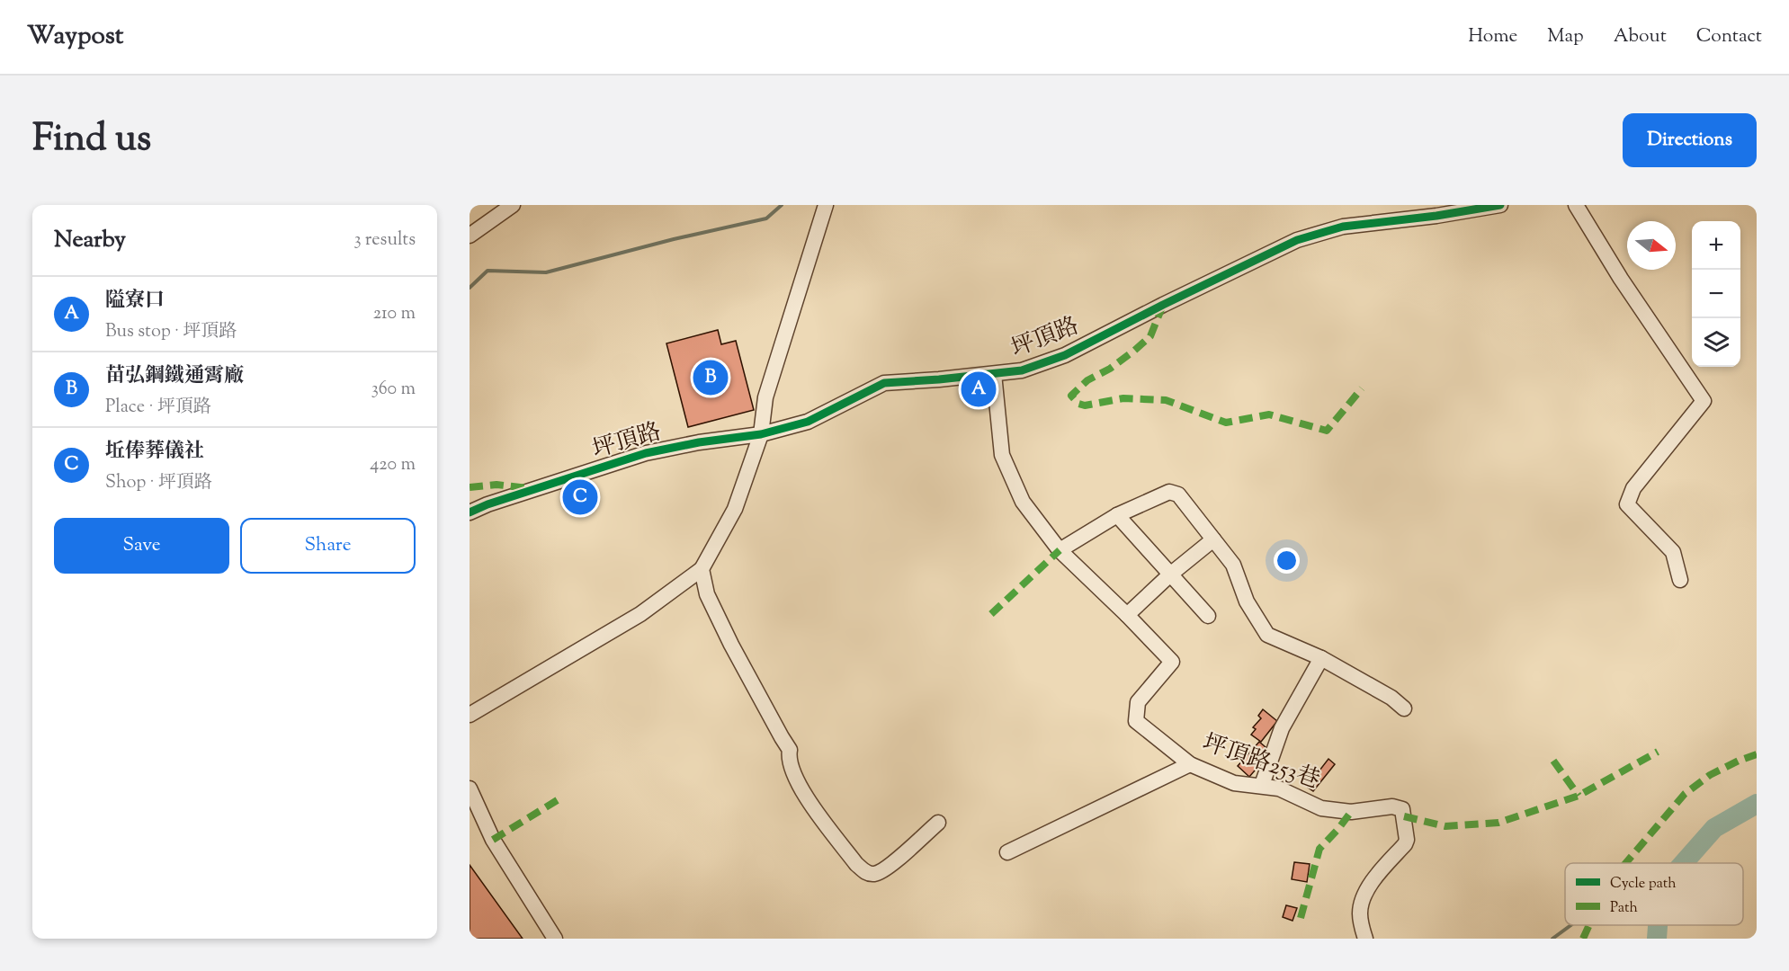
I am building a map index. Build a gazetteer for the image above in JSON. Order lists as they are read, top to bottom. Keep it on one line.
{"streets":{"street":["坪頂路","坪頂路253巷"]},"crossings":[["坪頂路","坪頂路253巷"]],"legend":["Cycle path","Path"],"north":"right","page":{"header":"Waypost","nav":["Home","Map","About","Contact"],"title":"Find us","buttons":["Directions",["Save","Share"]],"heading":["Nearby","3 results"],"map_buttons":["+","−"],"list":[{"mark":"A","name":"隘寮口","note":"Bus stop · 坪頂路","value":"210 m"},{"mark":"B","name":"苗弘鋼鐵通霄廠","note":"Place · 坪頂路","value":"360 m"},{"mark":"C","name":"坵俸葬儀社","note":"Shop · 坪頂路","value":"420 m"}],"pins":["B","A","C"]}}
